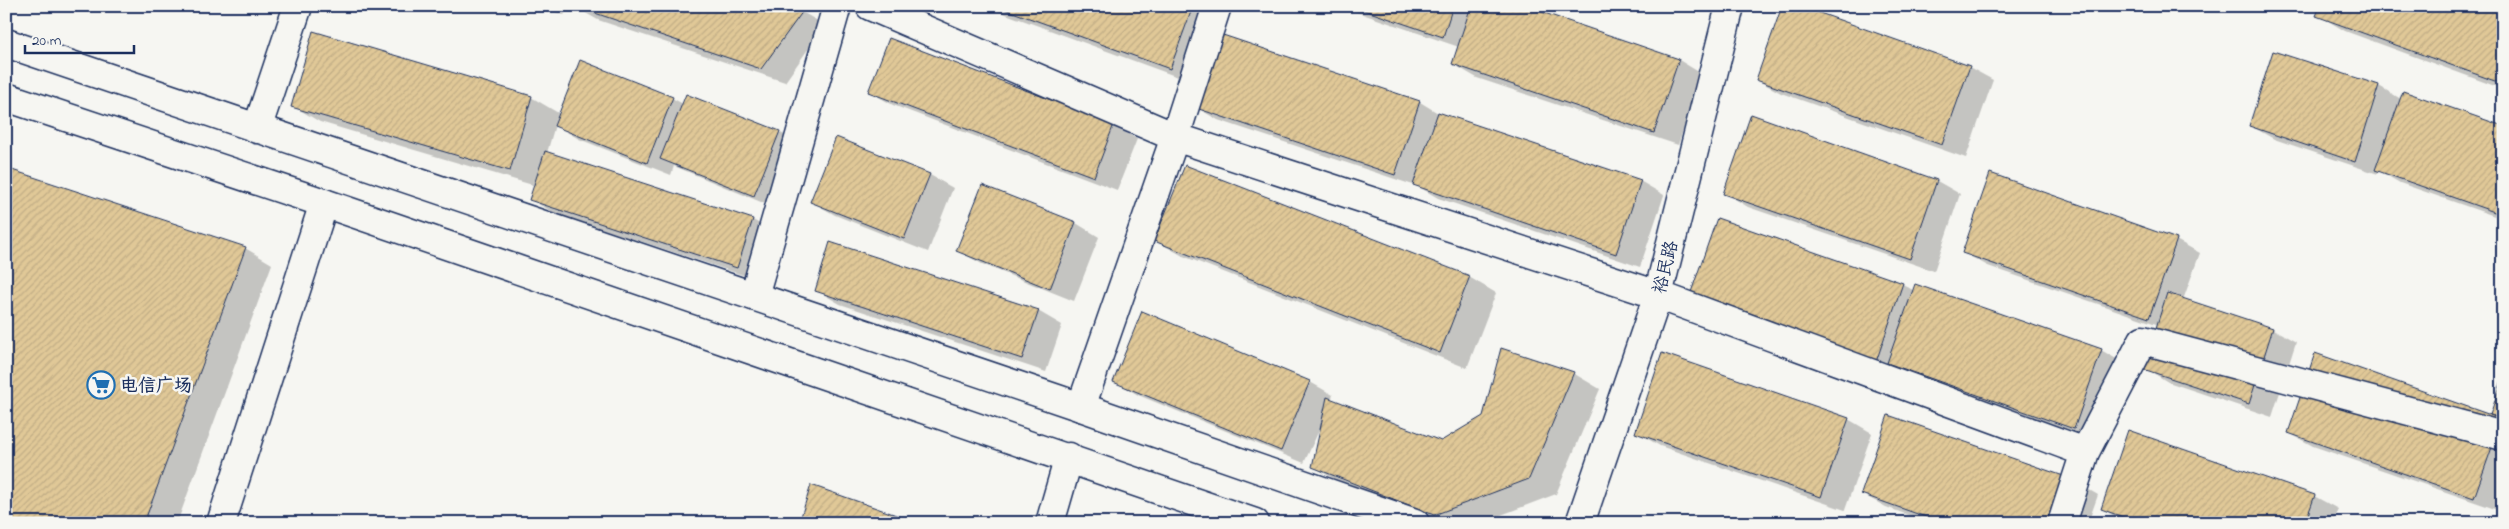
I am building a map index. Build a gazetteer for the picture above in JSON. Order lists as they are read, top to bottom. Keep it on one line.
{"streets":{"street":["裕民路"]},"places":{"supermarket":["电信广场"]},"scale_bar":"20 m"}
